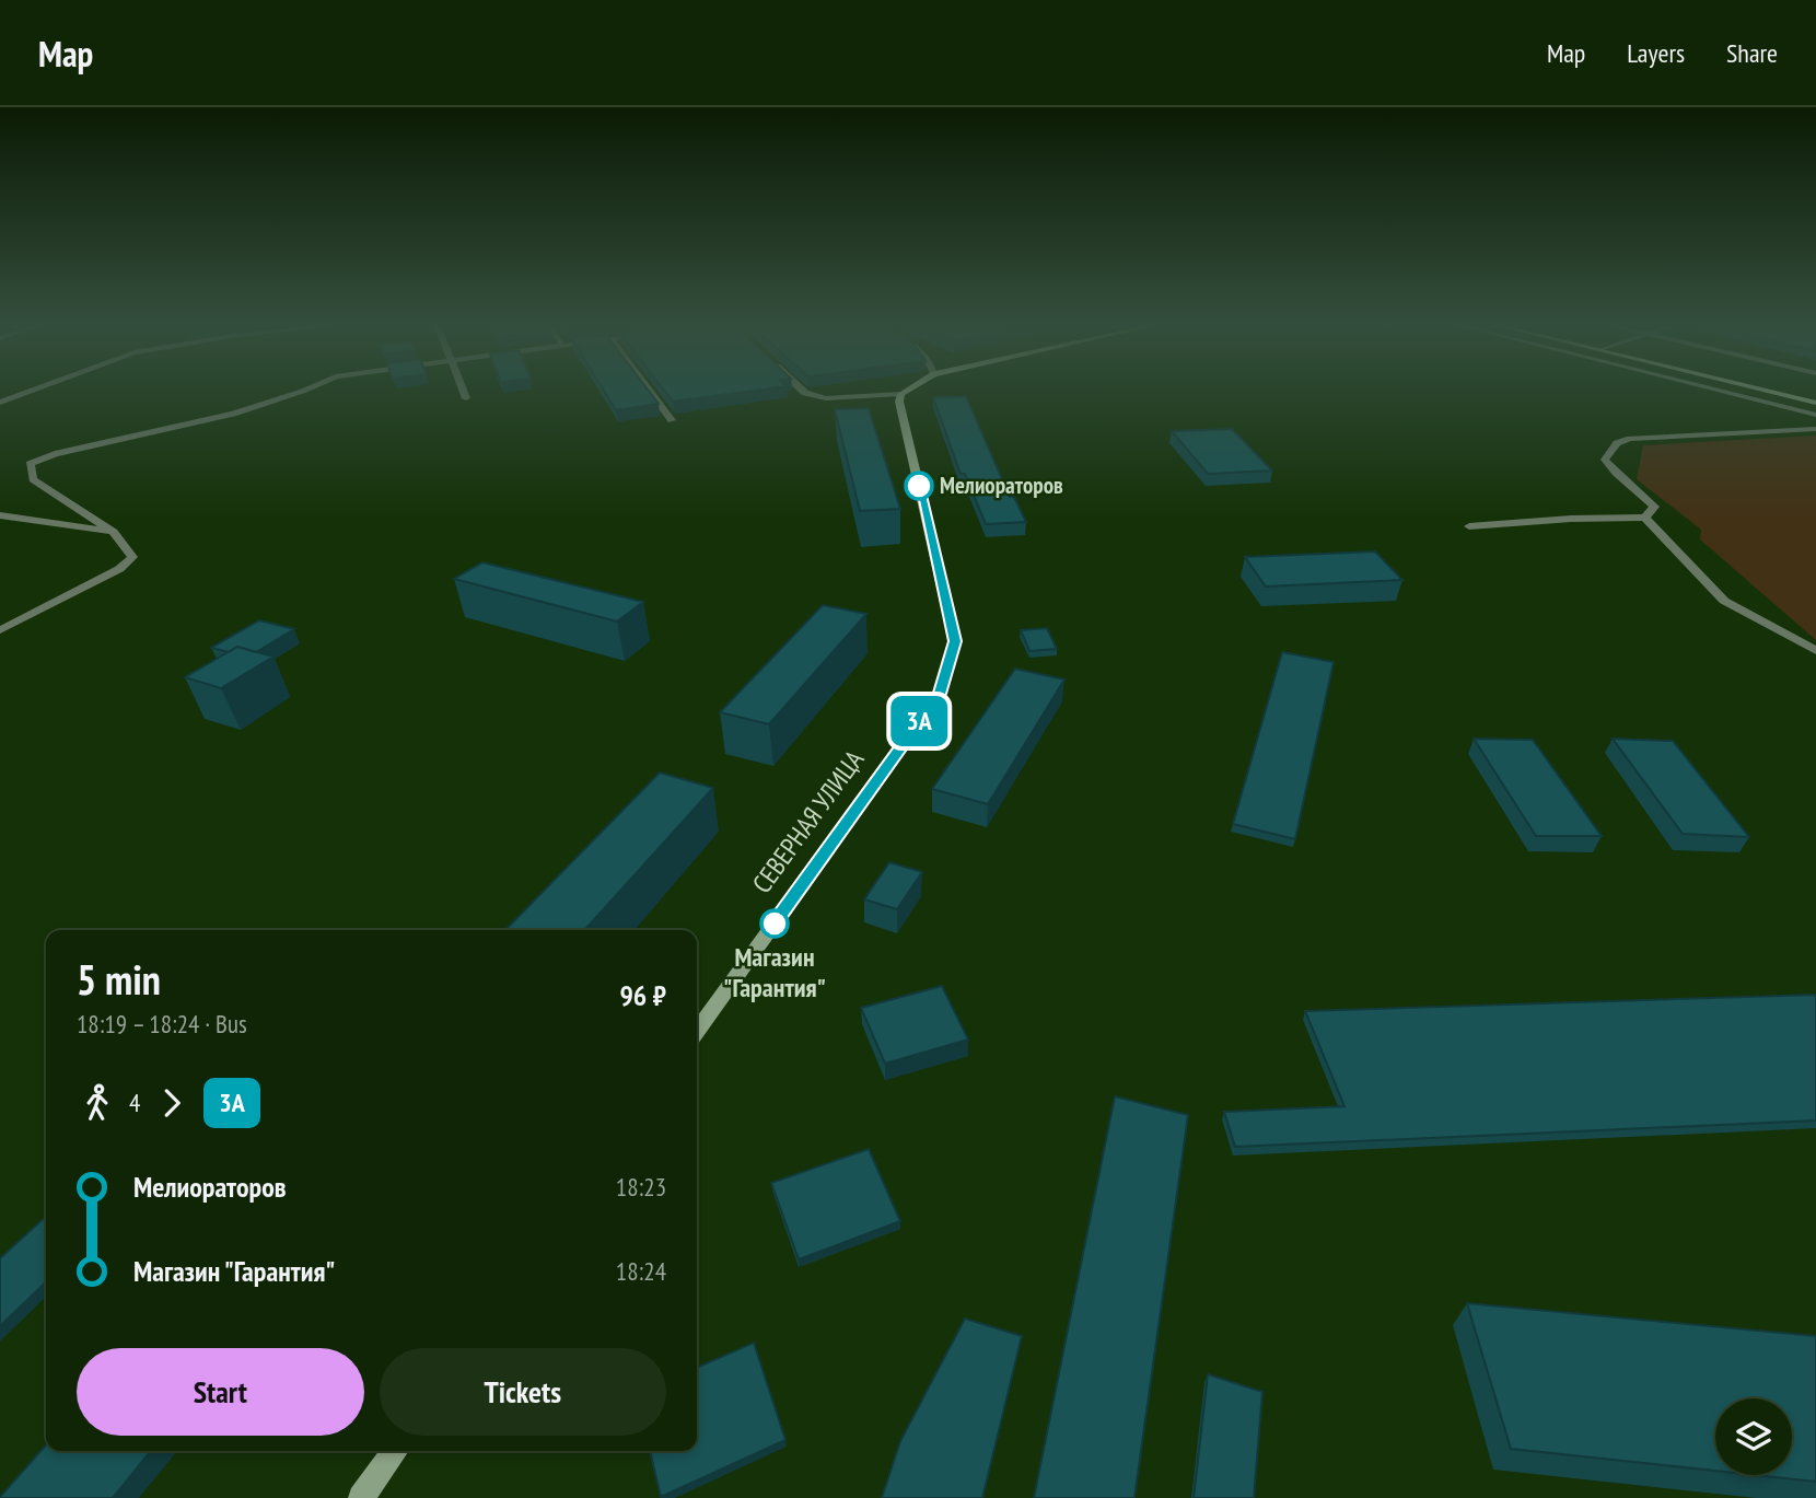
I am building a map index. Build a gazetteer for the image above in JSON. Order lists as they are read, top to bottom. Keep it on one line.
{"streets":{"street":["СЕВЕРНАЯ УЛИЦА"]},"places":["Мелиораторов","Магазин \"Гарантия\""],"lines":["bus line 3А"],"page":{"header":"Map","nav":["Map","Layers","Share"],"on_map":"3А","heading":["5 min","18:19 – 18:24 · Bus","96 ₽"],"legs":["4","3А"],"list":[{"name":"Мелиораторов","value":"18:23"},{"name":"Магазин \"Гарантия\"","value":"18:24"}],"buttons":["Start","Tickets"]}}
